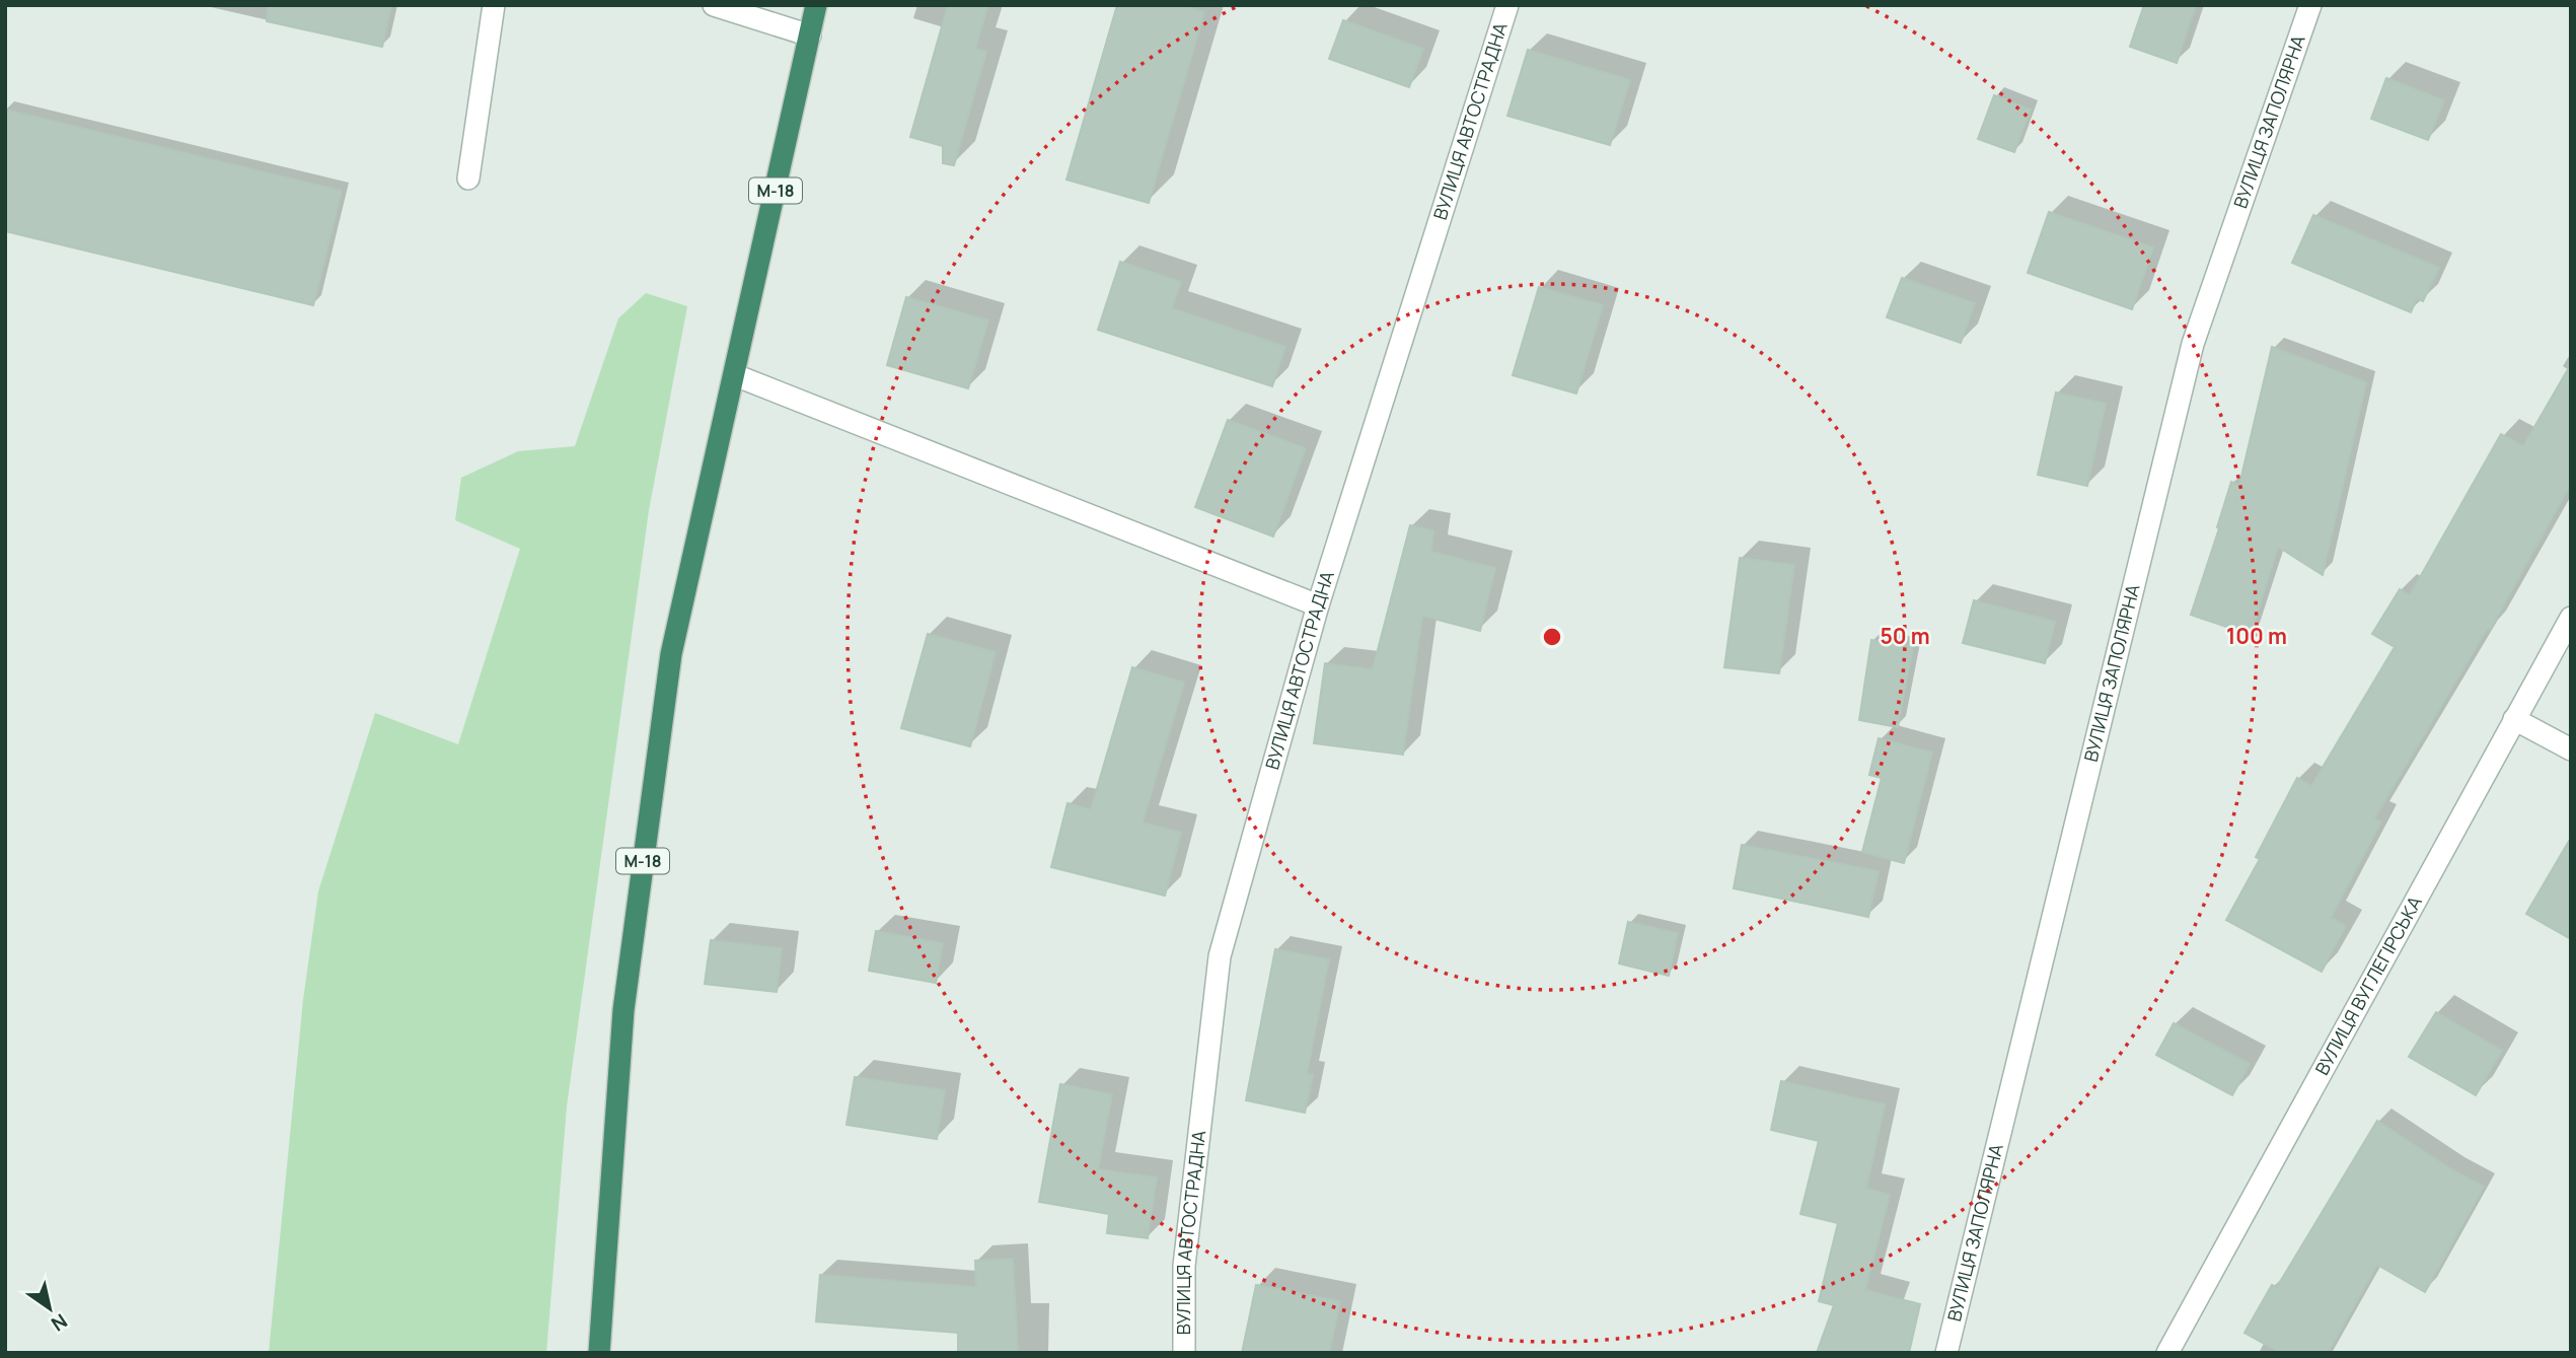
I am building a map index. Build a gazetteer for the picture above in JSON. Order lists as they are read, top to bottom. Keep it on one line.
{"streets":{"highway":["М-18"],"street":["ВУЛИЦЯ АВТОСТРАДНА","ВУЛИЦЯ ЗАПОЛЯРНА","ВУЛИЦЯ ВУГЛЕГІРСЬКА"]},"north":"bottom right","rings":["50 m","100 m"]}
